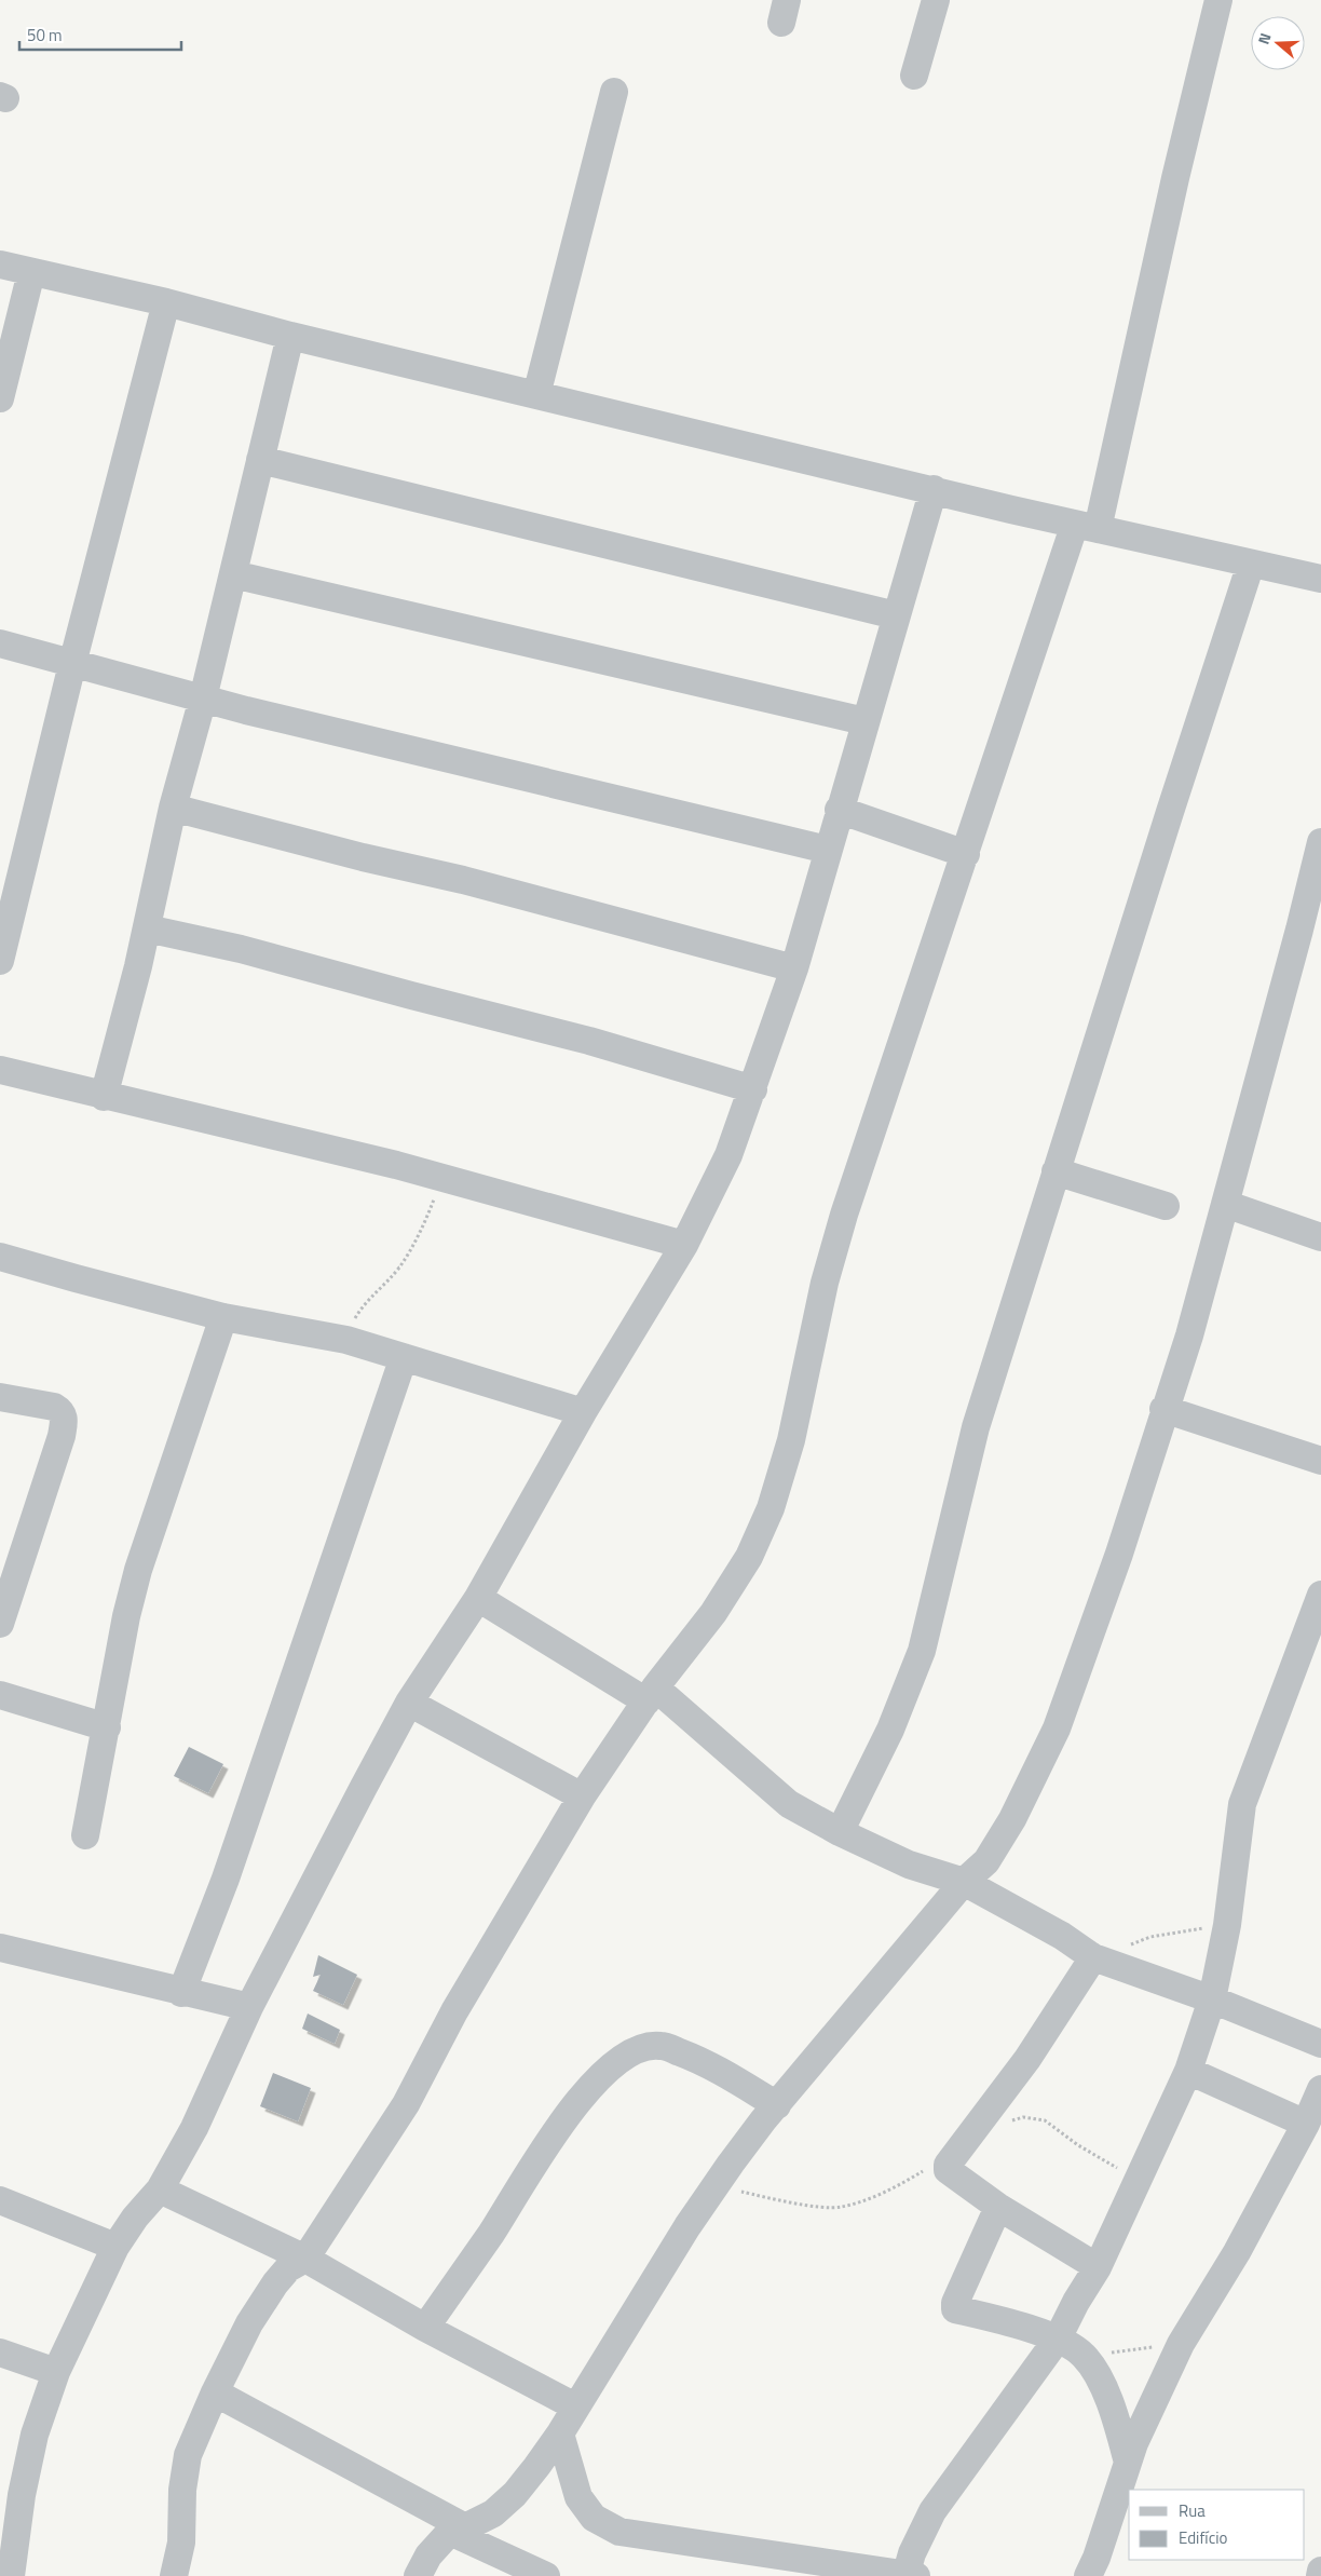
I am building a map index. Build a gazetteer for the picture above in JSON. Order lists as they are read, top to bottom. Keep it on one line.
{"legend":["Rua","Edifício"],"scale_bar":"50 m","north":"left"}
